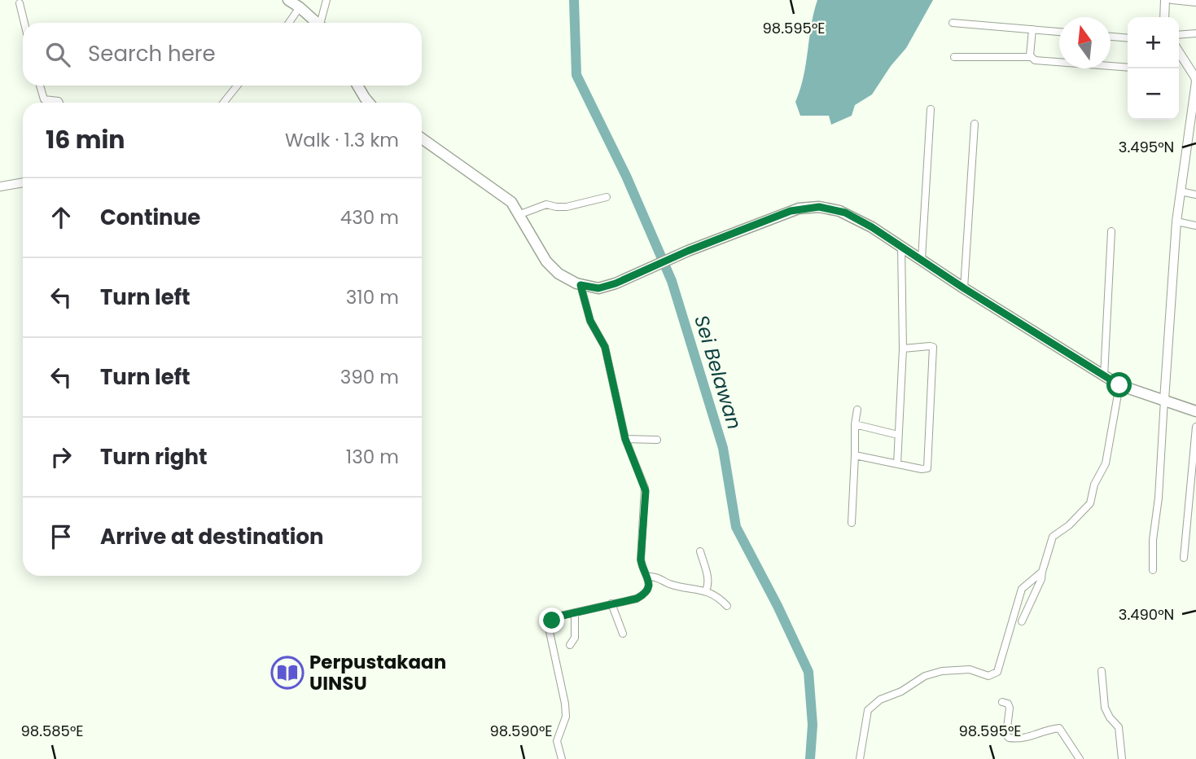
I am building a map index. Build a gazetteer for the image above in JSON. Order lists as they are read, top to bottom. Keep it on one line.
{"water":["Sei Belawan"],"places":{"library":["Perpustakaan UINSU"]},"north":"top","page":{"map_buttons":["+","−"],"search":"Search here","heading":["16 min","Walk · 1.3 km"],"list":[["Continue","430 m"],["Turn left","310 m"],["Turn left","390 m"],["Turn right","130 m"],"Arrive at destination"]},"coordinates":["98.595°E","3.495°N","3.490°N","98.585°E","98.590°E"]}
